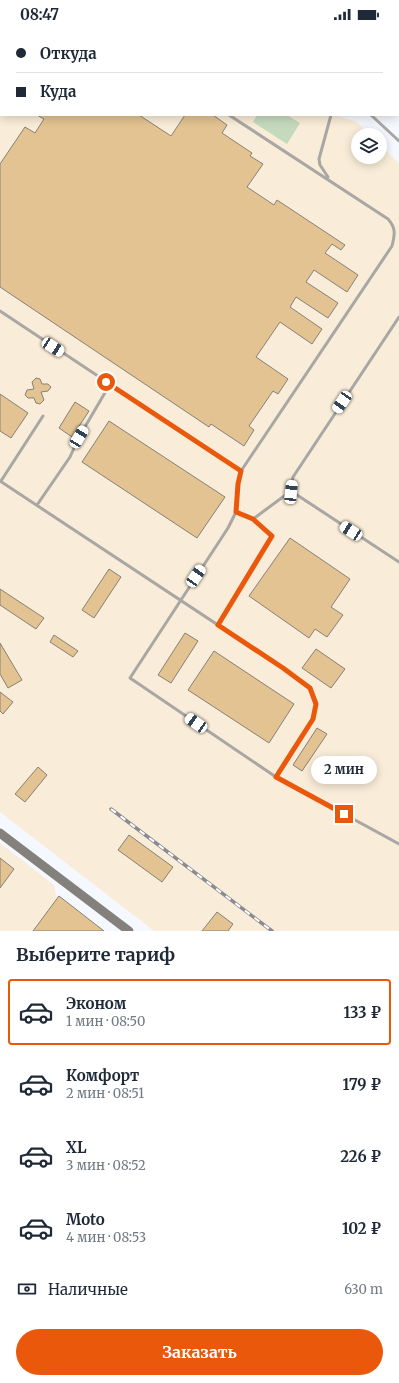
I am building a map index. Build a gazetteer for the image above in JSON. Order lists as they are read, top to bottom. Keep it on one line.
{"page":{"status":"08:47","banner":["Откуда","Куда"],"bubble":"2 мин","heading":"Выберите тариф","list":[{"name":"Эконом","note":"1 мин · 08:50","value":"133 ₽"},{"name":"Комфорт","note":"2 мин · 08:51","value":"179 ₽"},{"name":"XL","note":"3 мин · 08:52","value":"226 ₽"},{"name":"Moto","note":"4 мин · 08:53","value":"102 ₽"}],"pay":["Наличные","630 m"],"buttons":"Заказать"}}
